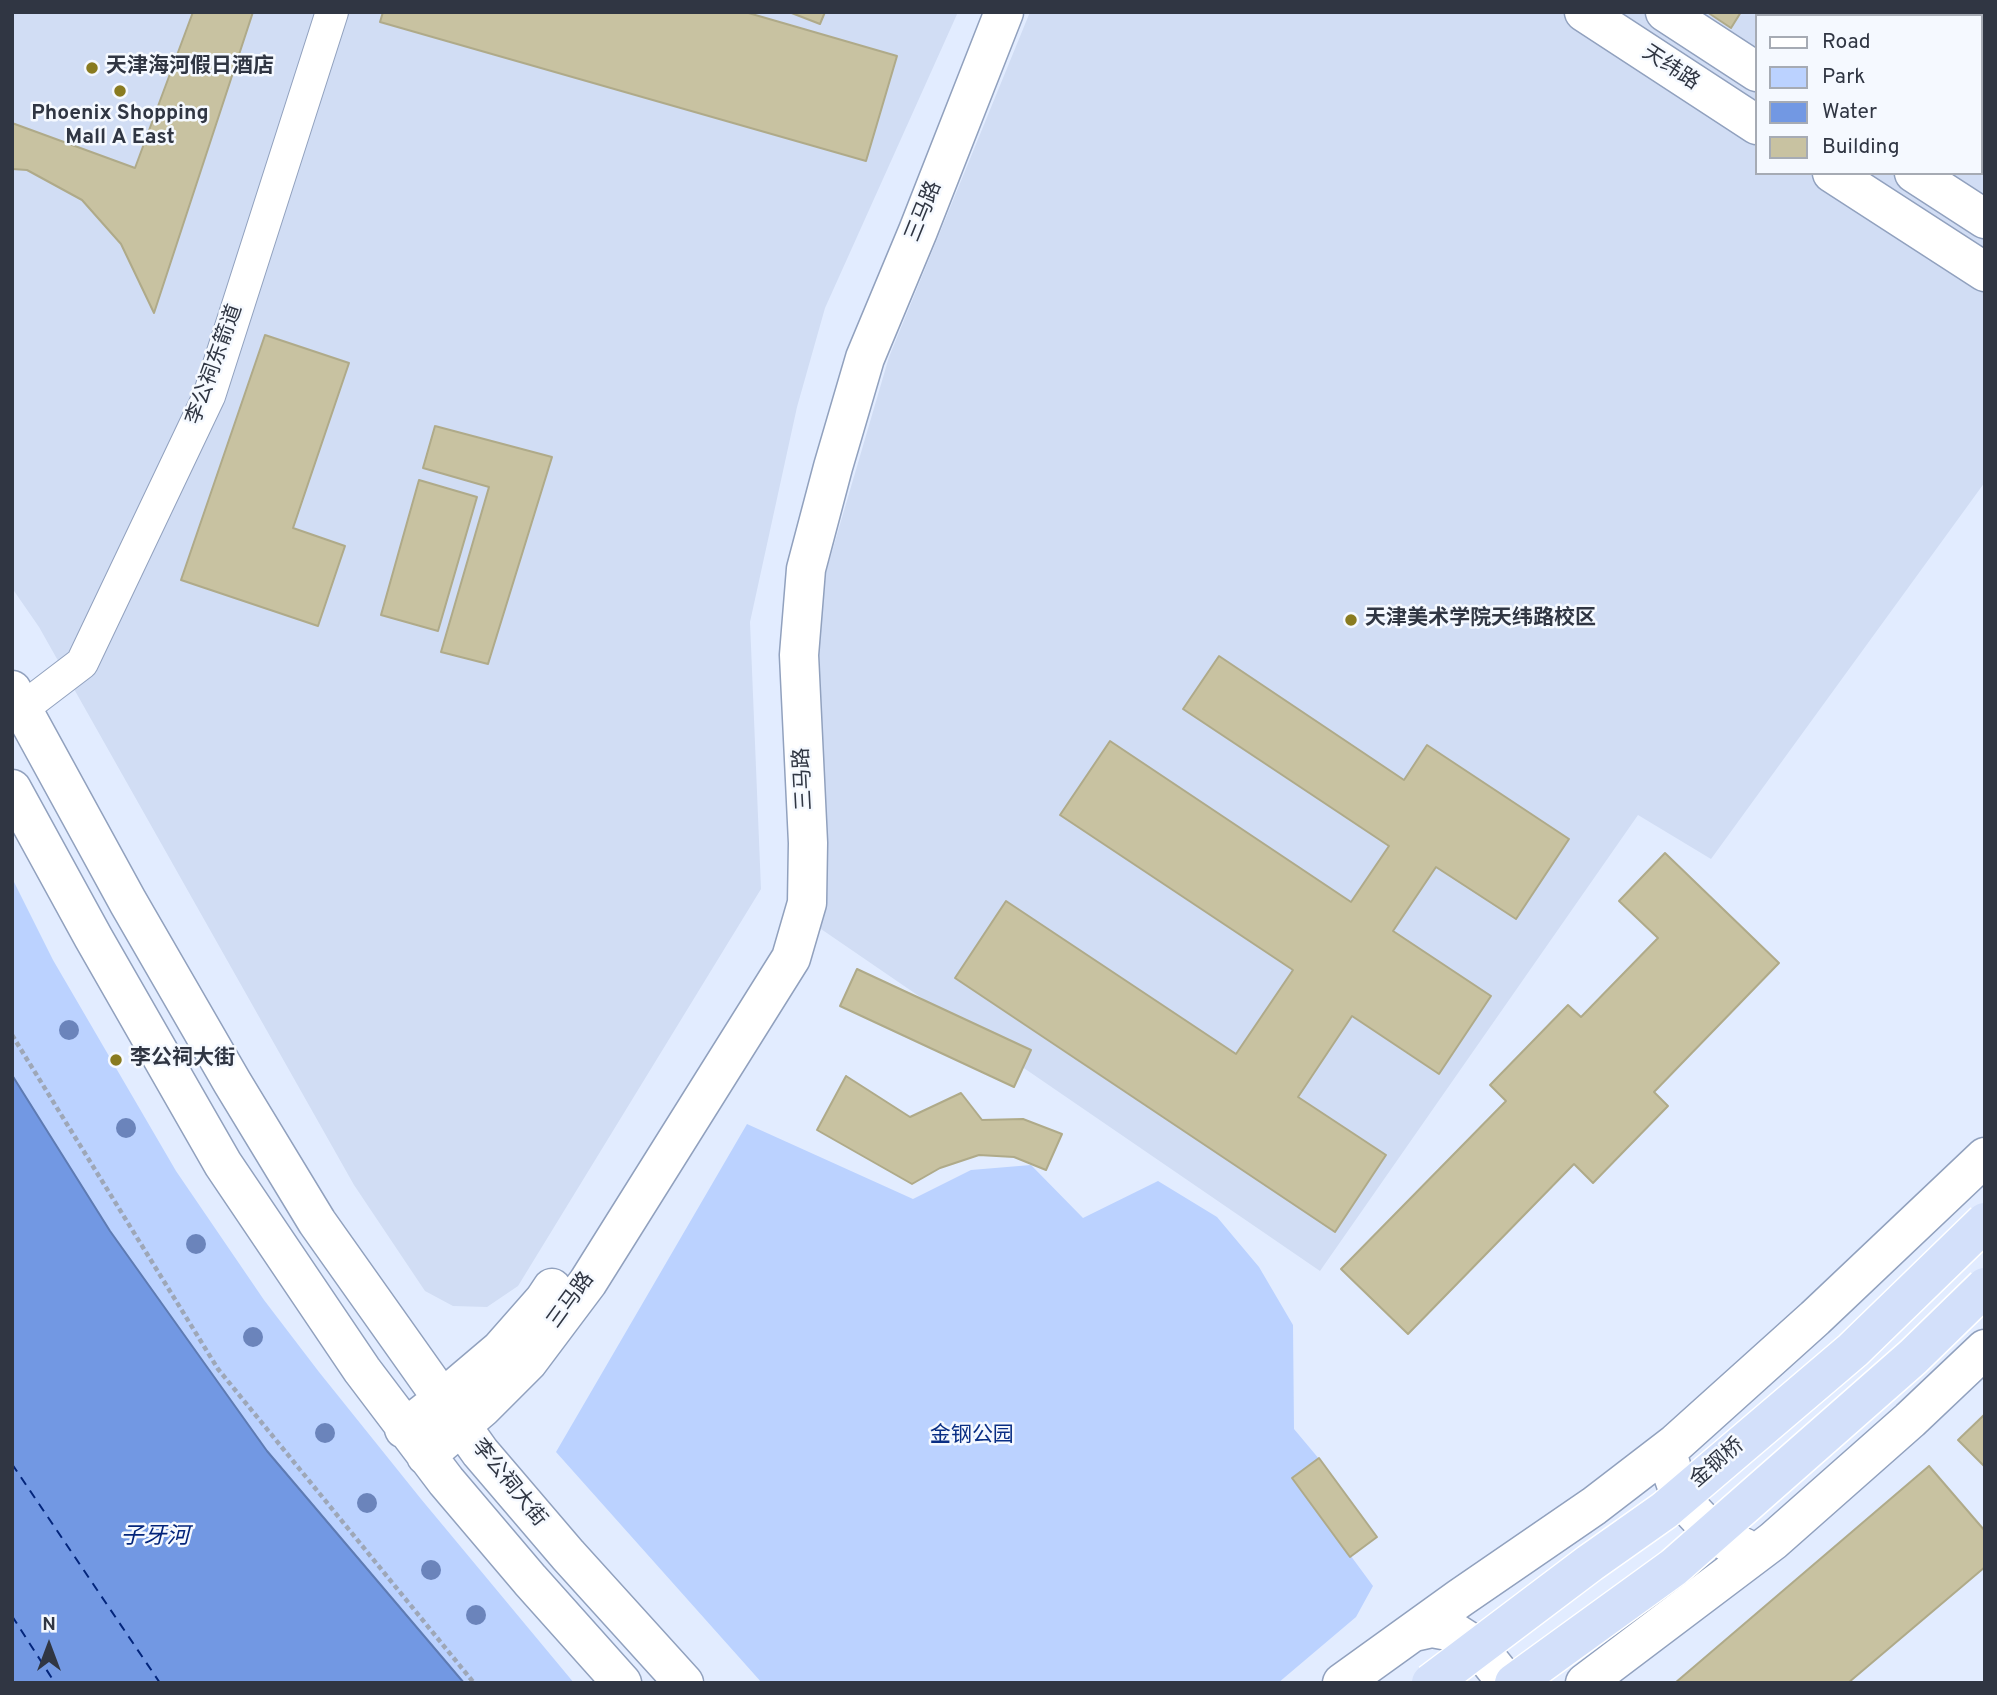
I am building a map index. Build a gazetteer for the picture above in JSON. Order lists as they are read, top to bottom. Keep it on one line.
{"streets":{"main road":["天纬路","三马路","金钢桥","李公祠大街"],"street":["李公祠东箭道"]},"crossings":[["三马路","李公祠大街"],["李公祠东箭道","李公祠大街"]],"water":["子牙河"],"parks":["金钢公园"],"places":["天津海河假日酒店","Phoenix Shopping Mall A East","天津美术学院天纬路校区","李公祠大街"],"legend":["Road","Park","Water","Building"],"north":"top"}
